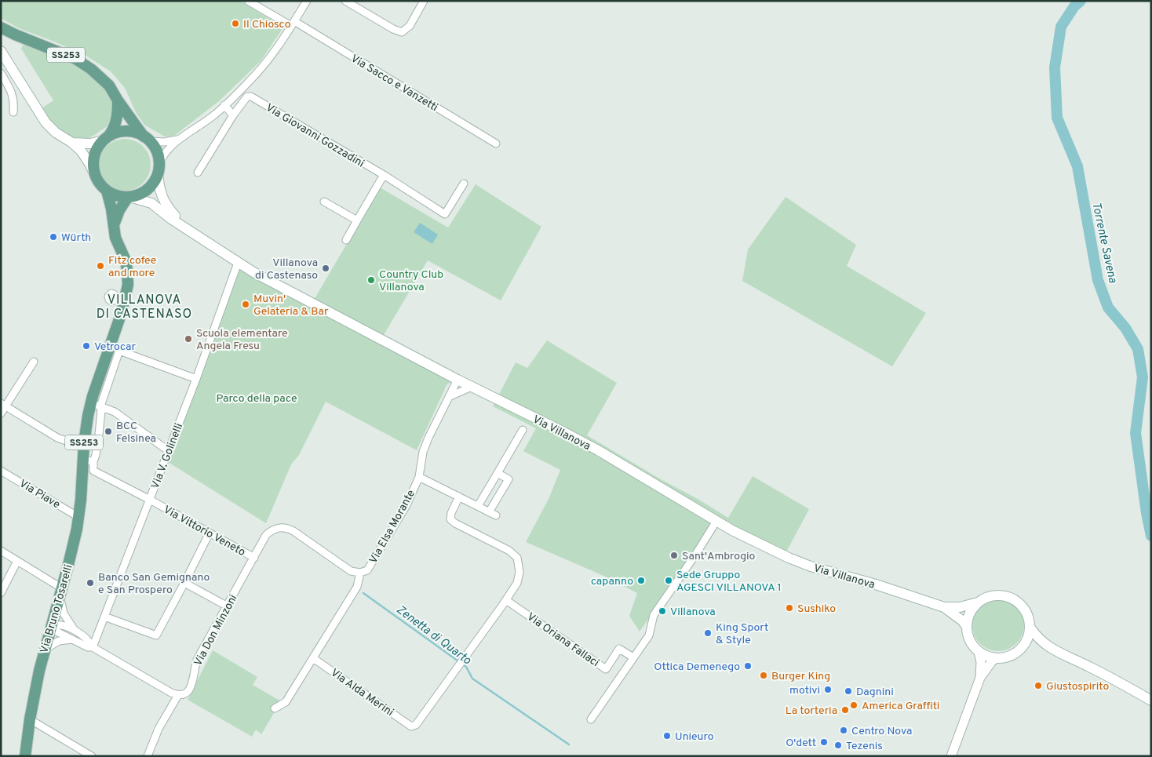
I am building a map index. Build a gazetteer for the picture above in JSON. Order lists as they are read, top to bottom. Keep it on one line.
{"streets":{"main road":["SS253","Via Villanova","Via Bruno Tosarelli"],"street":["Via Sacco e Vanzetti","Via Giovanni Gozzadini","Via V. Golinelli","Via Piave","Via Elsa Morante","Via Vittorio Veneto","Via Don Minzoni","Via Oriana Fallaci","Via Alda Merini"]},"crossings":[["SS253","Via Villanova"],["SS253","Via Bruno Tosarelli"],["Via Villanova","Via V. Golinelli"],["Via Villanova","Via Elsa Morante"],["Via Villanova","Via Bruno Tosarelli"],["Via V. Golinelli","Via Vittorio Veneto"],["Via V. Golinelli","Via Bruno Tosarelli"],["Via Piave","Via Bruno Tosarelli"],["Via Elsa Morante","Via Don Minzoni"],["Via Elsa Morante","Via Alda Merini"],["Via Vittorio Veneto","Via Bruno Tosarelli"],["Via Vittorio Veneto","Via Don Minzoni"],["Via Oriana Fallaci","Via Alda Merini"]],"districts":["VILLANOVA DI CASTENASO"],"water":["Torrente Savena","Zenetta di Quarto"],"parks":["Parco della pace"],"places":["Il Chiosco","Würth","Fitz cofee and more","Villanova di Castenaso","Country Club Villanova","Muvin' Gelateria & Bar","Scuola elementare Angela Fresu","Vetrocar","BCC Felsinea","Sant'Ambrogio","capanno","Sede Gruppo AGESCI VILLANOVA 1","Banco San Gemignano e San Prospero","Sushiko","Villanova","King Sport & Style","Ottica Demenego","Burger King","Giustospirito","motivi","Dagnini","America Graffiti","La torteria","Centro Nova","Unieuro","O'dett","Tezenis"]}
